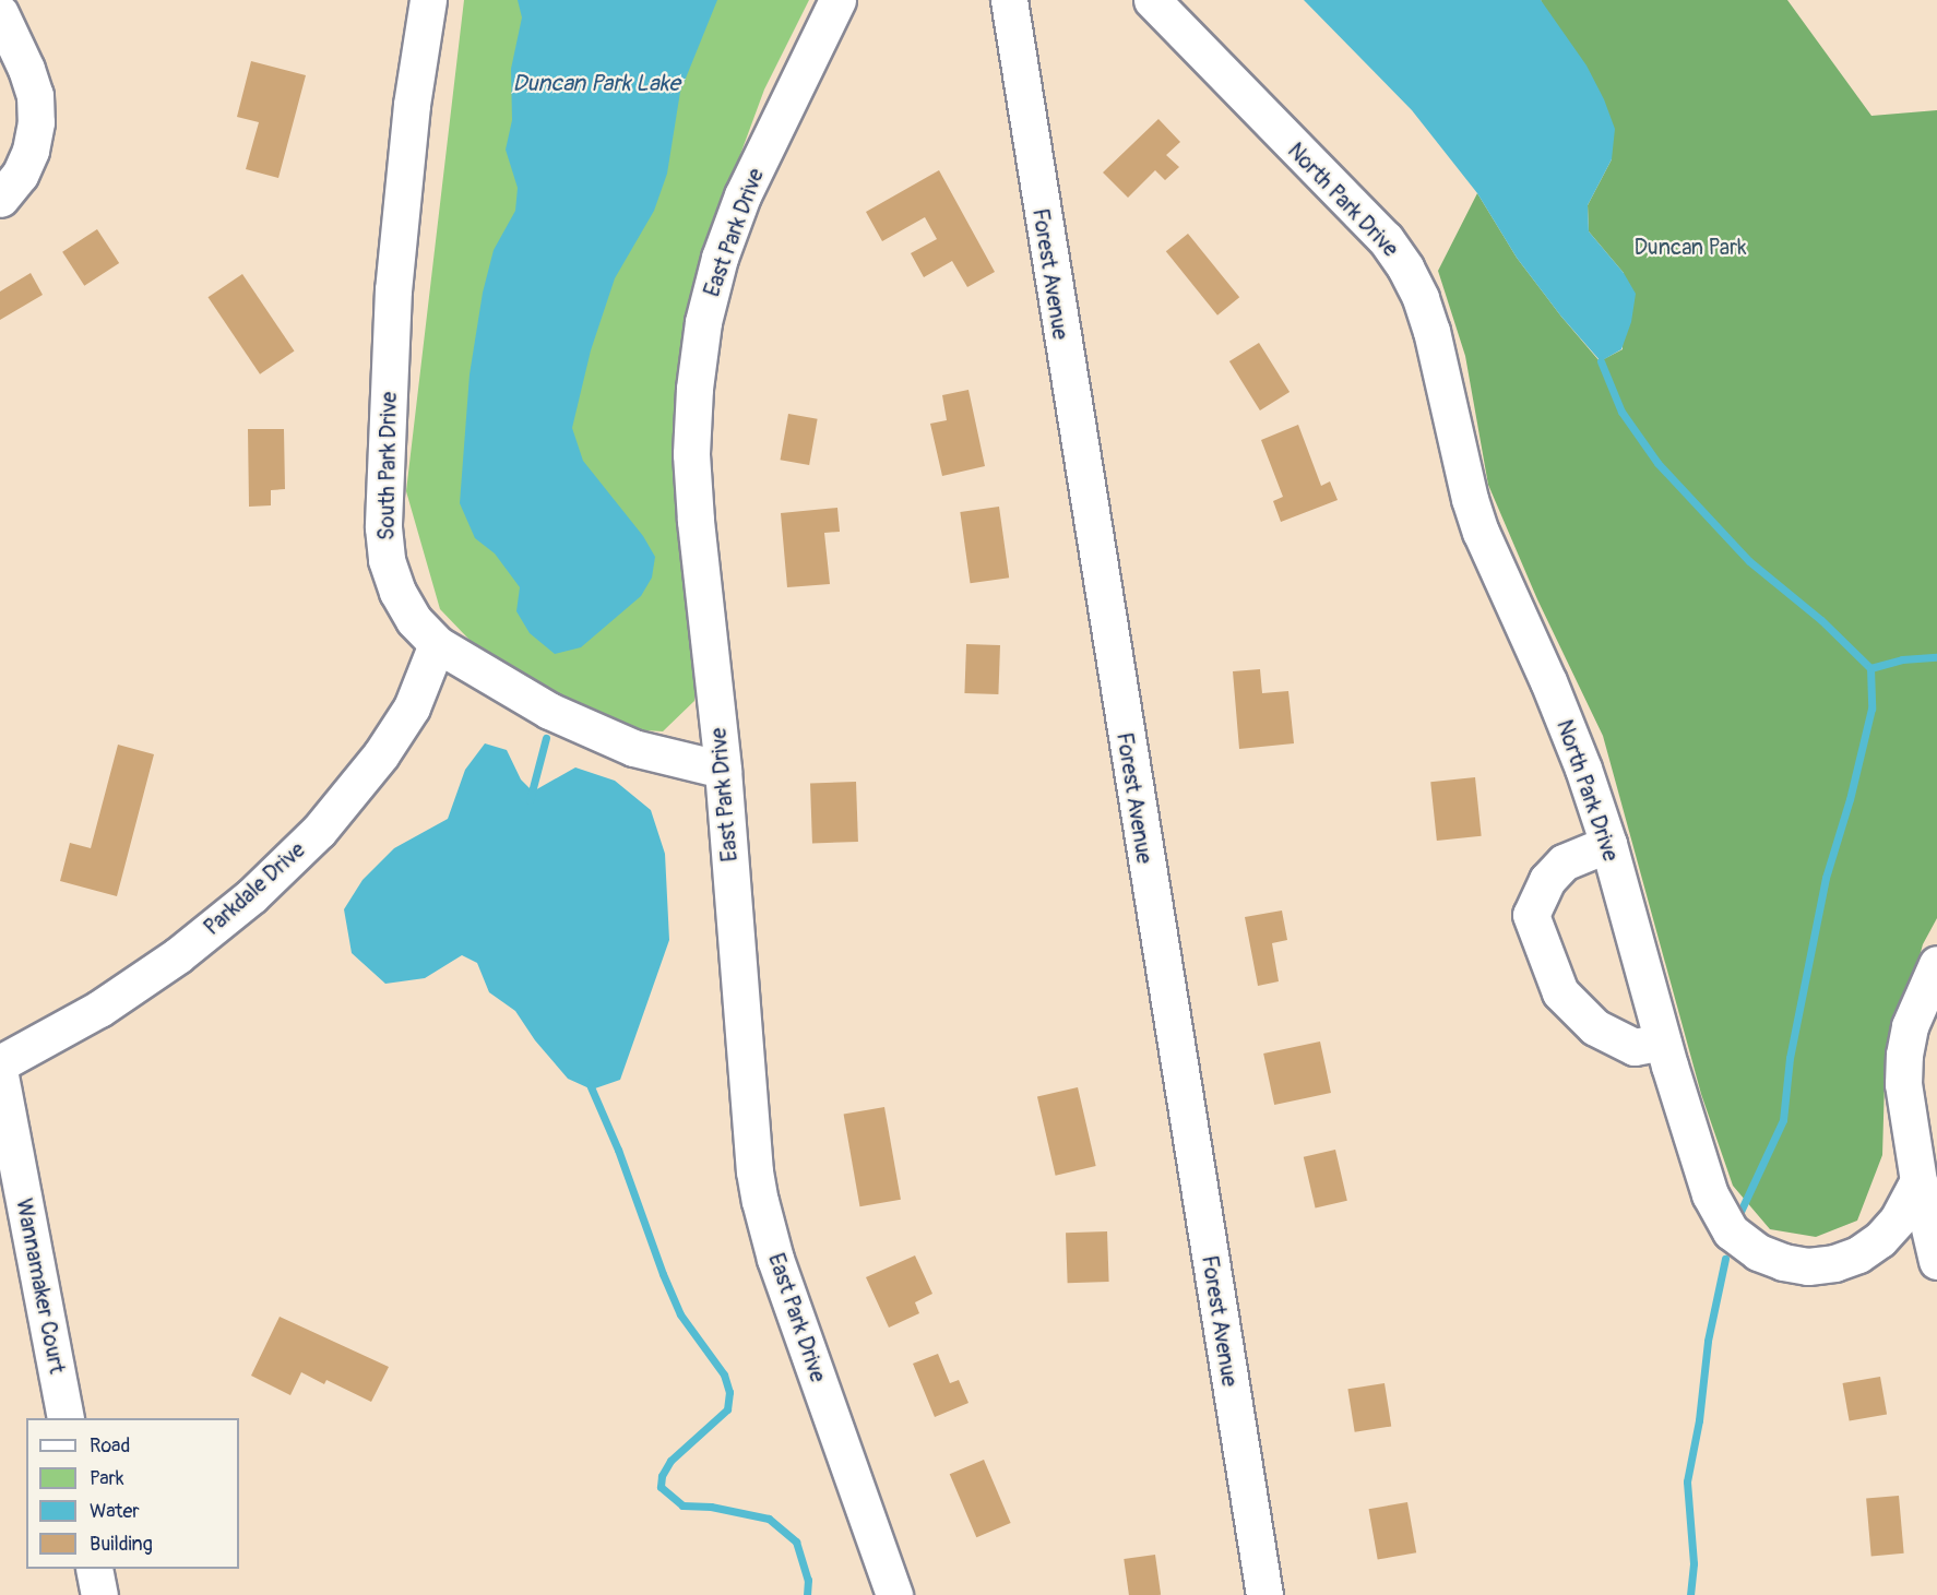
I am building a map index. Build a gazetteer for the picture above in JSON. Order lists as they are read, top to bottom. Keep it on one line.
{"streets":{"street":["North Park Drive","East Park Drive","Forest Avenue","South Park Drive","Parkdale Drive","Wannamaker Court"]},"crossings":[["East Park Drive","South Park Drive"],["South Park Drive","Parkdale Drive"]],"water":["Duncan Park Lake"],"parks":["Duncan Park"],"legend":["Road","Park","Water","Building"]}
